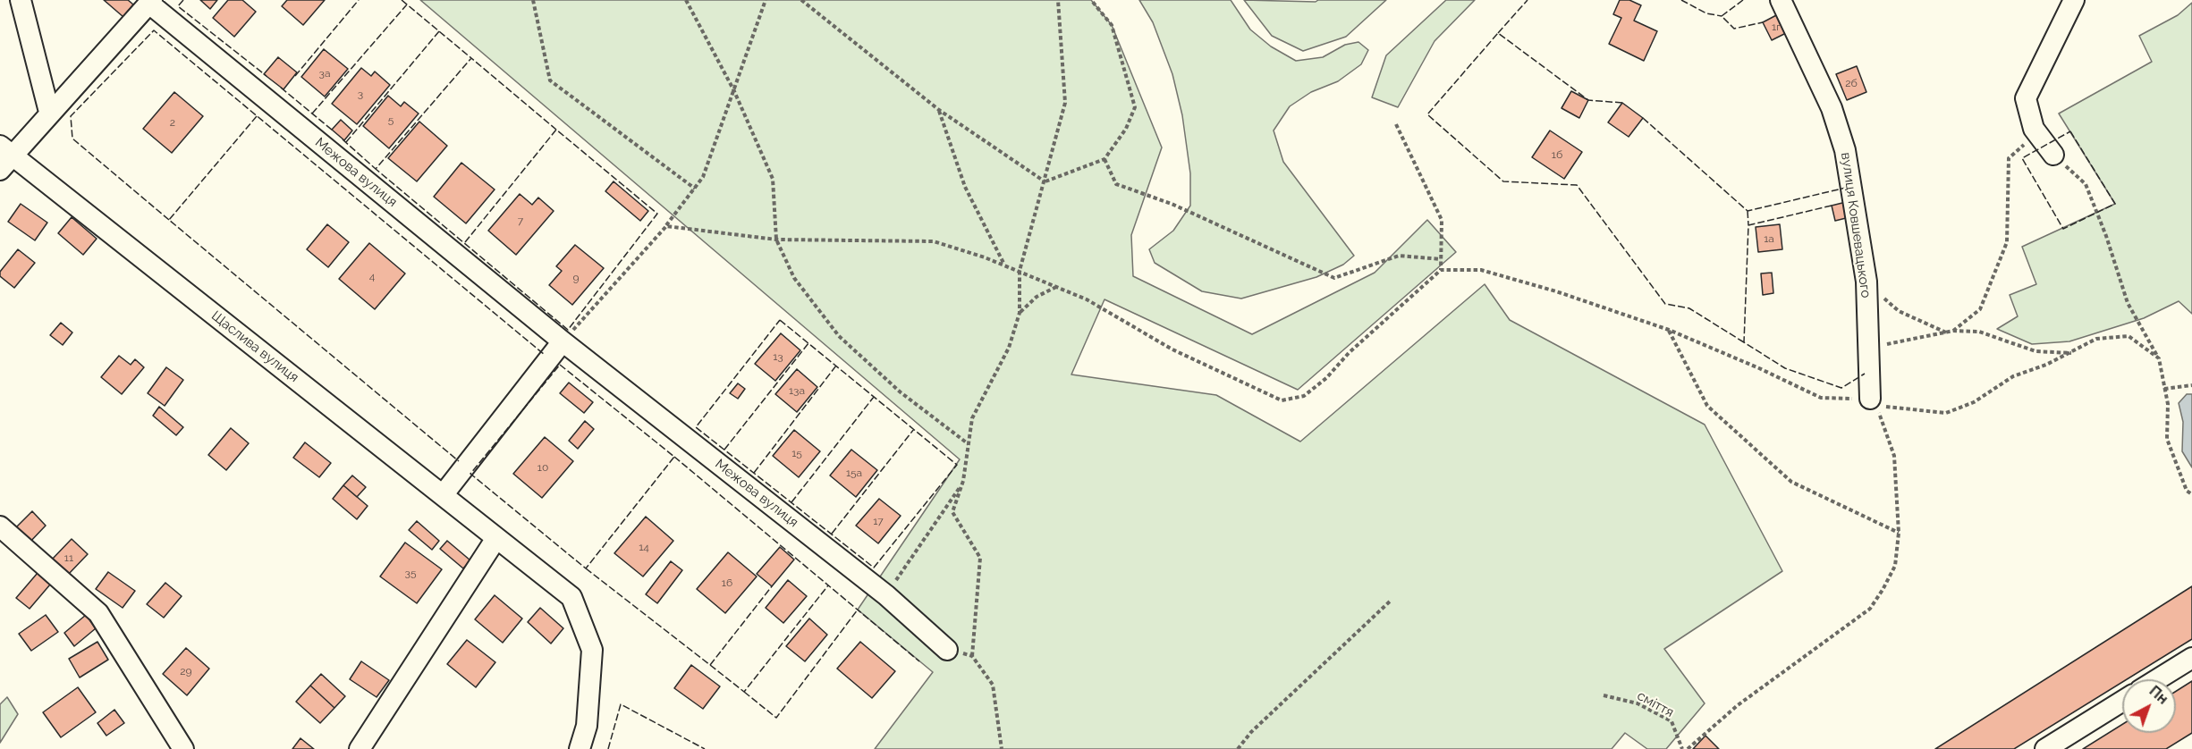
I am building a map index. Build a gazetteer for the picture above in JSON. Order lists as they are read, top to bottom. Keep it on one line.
{"streets":{"street":["Межова вулиця","вулиця Ковшевацького","Щаслива вулиця"],"path":["сміття"]},"crossings":[["Межова вулиця","Щаслива вулиця"]],"house_numbers":["1г","3а","2б","3","5","2","1б","7","1а","4","9","13","13а","15","10","15а","17","14","11","35","16","29"],"north":"top right"}
